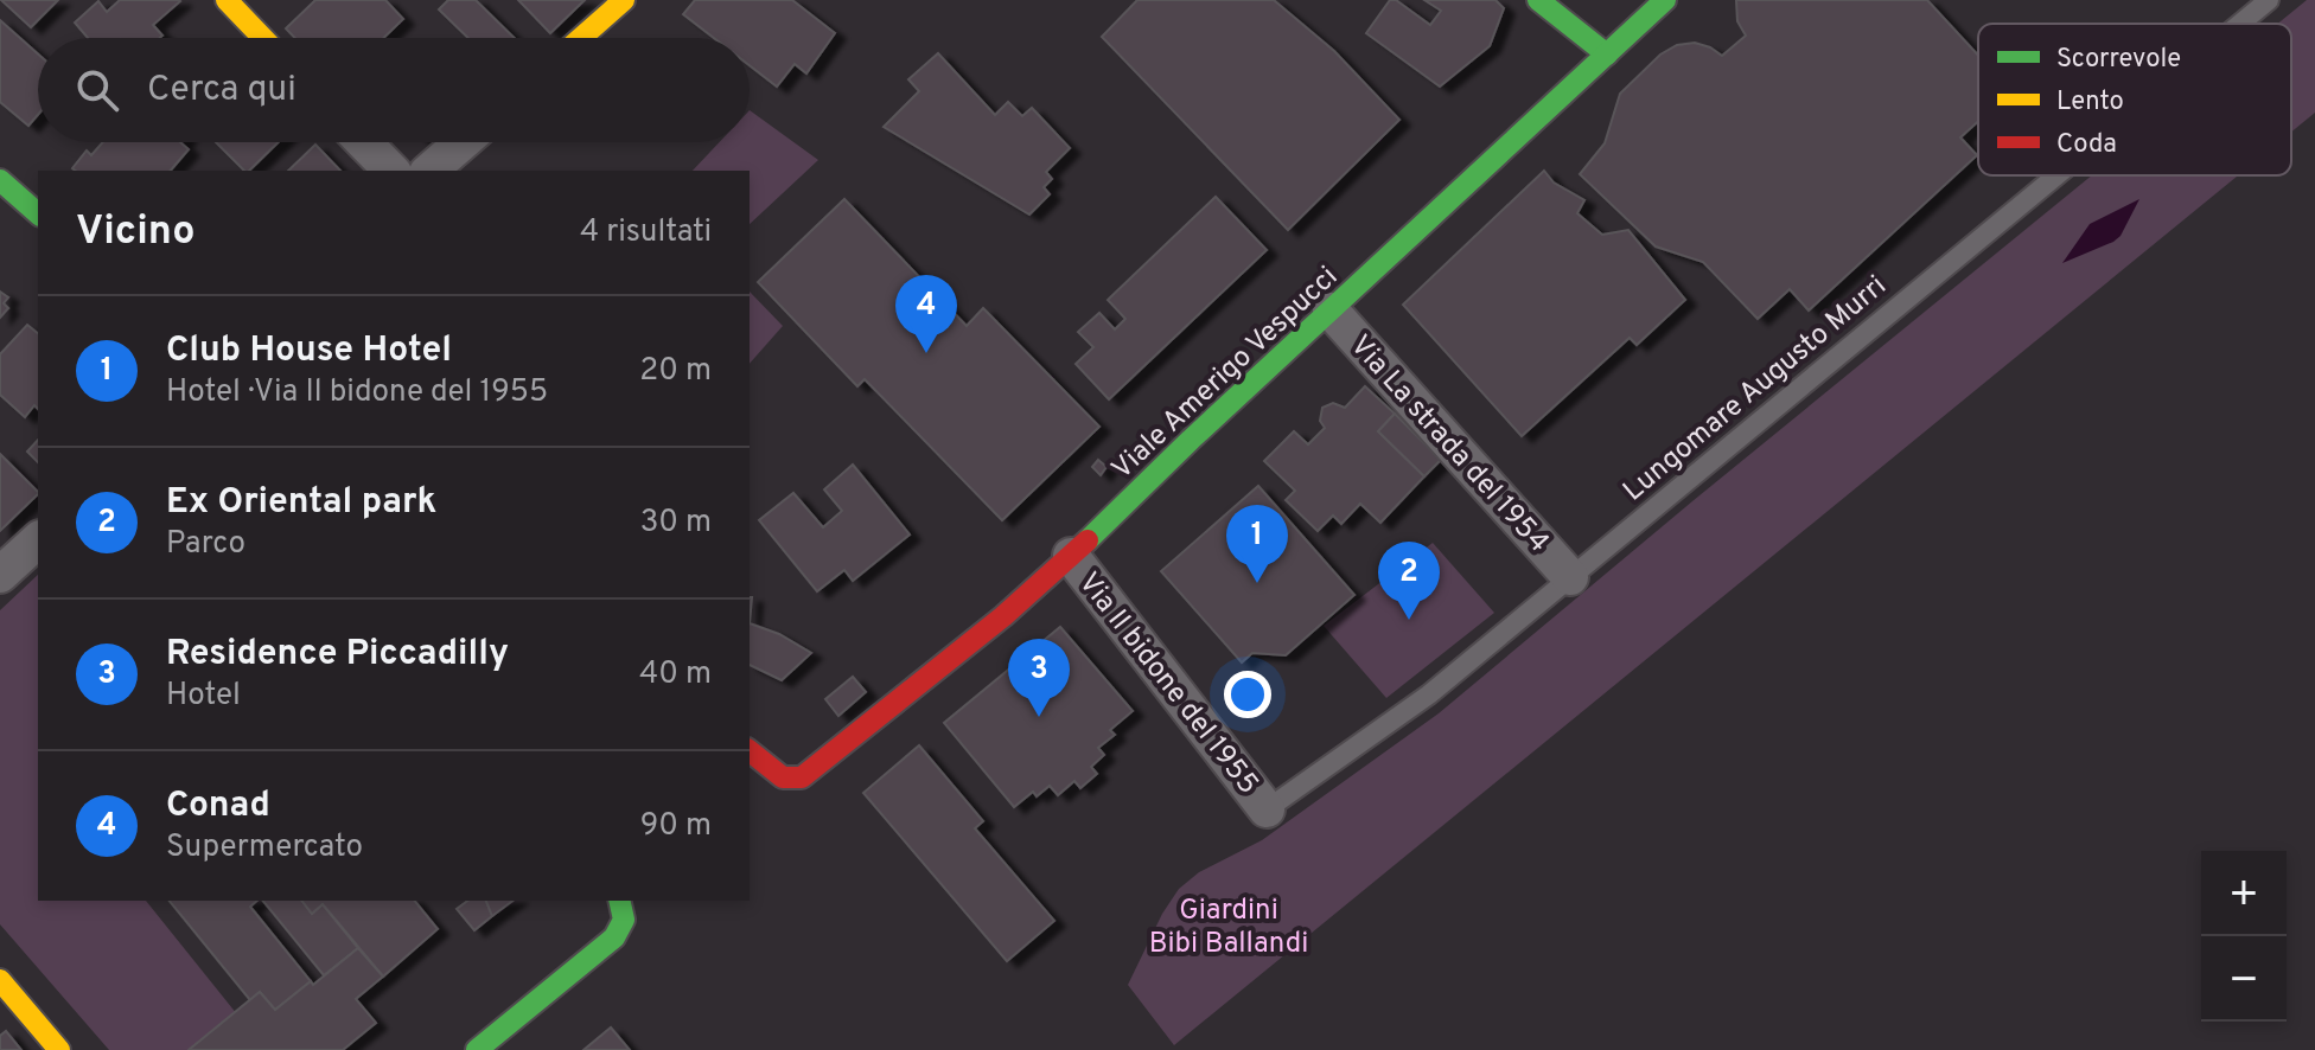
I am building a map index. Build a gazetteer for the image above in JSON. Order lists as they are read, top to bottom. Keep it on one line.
{"streets":{"street":["Viale Amerigo Vespucci","Via La strada del 1954","Via Il bidone del 1955"],"lane":["Lungomare Augusto Murri"]},"crossings":[["Viale Amerigo Vespucci","Via La strada del 1954"],["Viale Amerigo Vespucci","Via Il bidone del 1955"],["Lungomare Augusto Murri","Via La strada del 1954"],["Lungomare Augusto Murri","Via Il bidone del 1955"]],"parks":["Giardini Bibi Ballandi"],"legend":["Scorrevole","Lento","Coda"],"page":{"search":"Cerca qui","heading":["Vicino","4 risultati"],"pins":["4","1","2","3"],"list":[{"mark":"1","name":"Club House Hotel","note":"Hotel · Via Il bidone del 1955","value":"20 m"},{"mark":"2","name":"Ex Oriental park","note":"Parco","value":"30 m"},{"mark":"3","name":"Residence Piccadilly","note":"Hotel","value":"40 m"},{"mark":"4","name":"Conad","note":"Supermercato","value":"90 m"}],"map_buttons":["+","−"]}}
